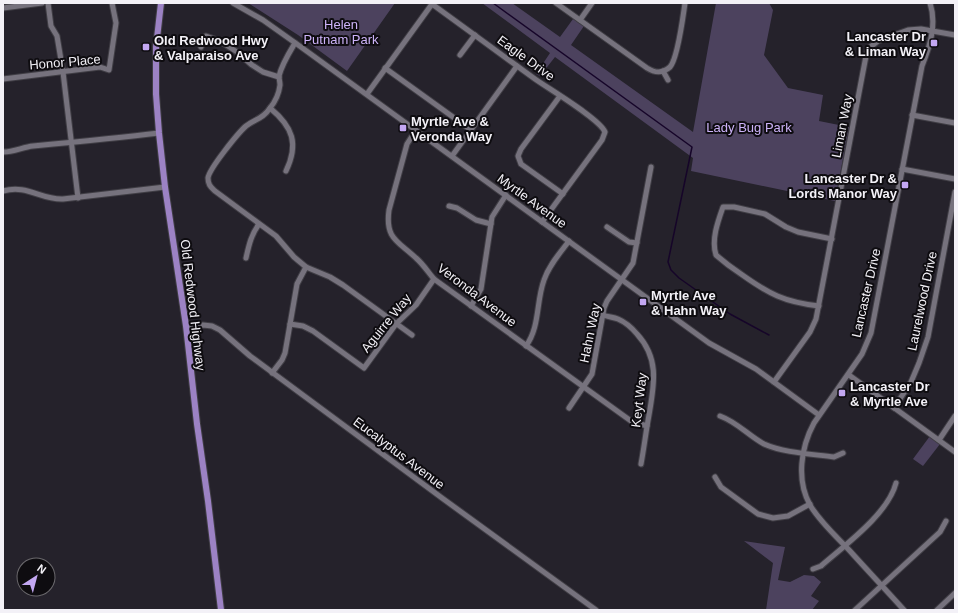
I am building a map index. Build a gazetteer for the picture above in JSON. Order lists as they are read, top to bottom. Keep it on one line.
{"streets":{"main road":["Old Redwood Highway"],"street":["Eagle Drive","Honor Place","Liman Way","Myrtle Avenue","Lancaster Drive","Veronda Avenue","Laurelwood Drive","Aguirre Way","Hahn Way","Keyt Way","Eucalyptus Avenue"]},"crossings":[["Liman Way","Myrtle Avenue"],["Liman Way","Lancaster Drive"],["Myrtle Avenue","Lancaster Drive"],["Myrtle Avenue","Veronda Avenue"],["Myrtle Avenue","Hahn Way"],["Veronda Avenue","Aguirre Way"],["Veronda Avenue","Hahn Way"],["Veronda Avenue","Keyt Way"],["Old Redwood Highway","Eucalyptus Avenue"],["Hahn Way","Keyt Way"]],"parks":["Helen Putnam Park","Lady Bug Park"],"places":{"transit":["Lancaster Dr & Liman Way","Old Redwood Hwy & Valparaiso Ave","Myrtle Ave & Veronda Way","Lancaster Dr & Lords Manor Way","Myrtle Ave & Hahn Way","Lancaster Dr & Myrtle Ave"]},"north":"top right"}
